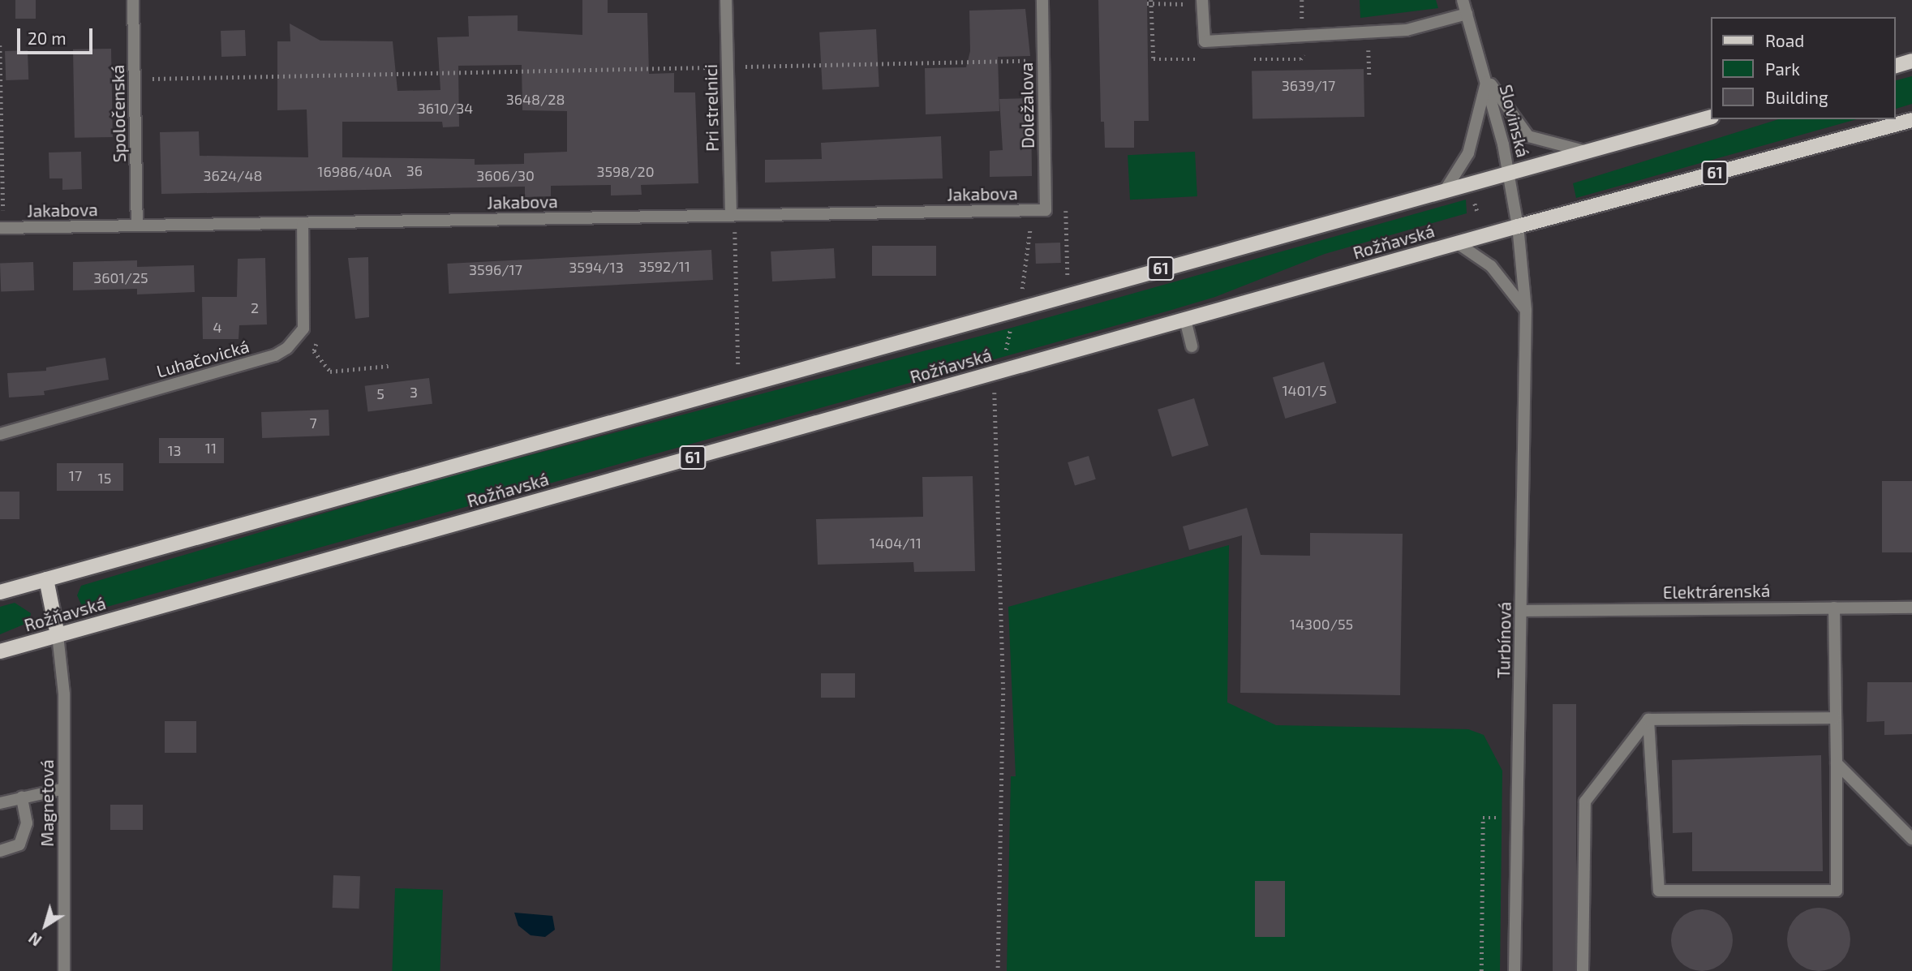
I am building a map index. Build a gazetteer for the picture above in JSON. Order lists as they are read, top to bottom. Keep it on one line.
{"streets":{"main road":["61","Rožňavská"],"street":["Doležalova","Pri strelnici","Spoločenská","Slovinská","Jakabova","Luhačovická","Elektrárenská","Turbínová","Magnetová"]},"crossings":[["Doležalova","Jakabova"],["Pri strelnici","Jakabova"],["Spoločenská","Jakabova"],["Slovinská","61"],["Slovinská","Rožňavská"],["Slovinská","Turbínová"],["Jakabova","Luhačovická"],["Rožňavská","Turbínová"],["Rožňavská","Magnetová"],["Elektrárenská","Turbínová"]],"house_numbers":["3639/17","3648/28","3610/34","36","16986/40A","3598/20","3624/48","3606/30","3592/11","3594/13","3596/17","3601/25","2","4","1401/5","3","5","7","11","13","17","15","1404/11","14300/55"],"legend":["Road","Park","Building"],"scale_bar":"20 m","north":"bottom left"}
